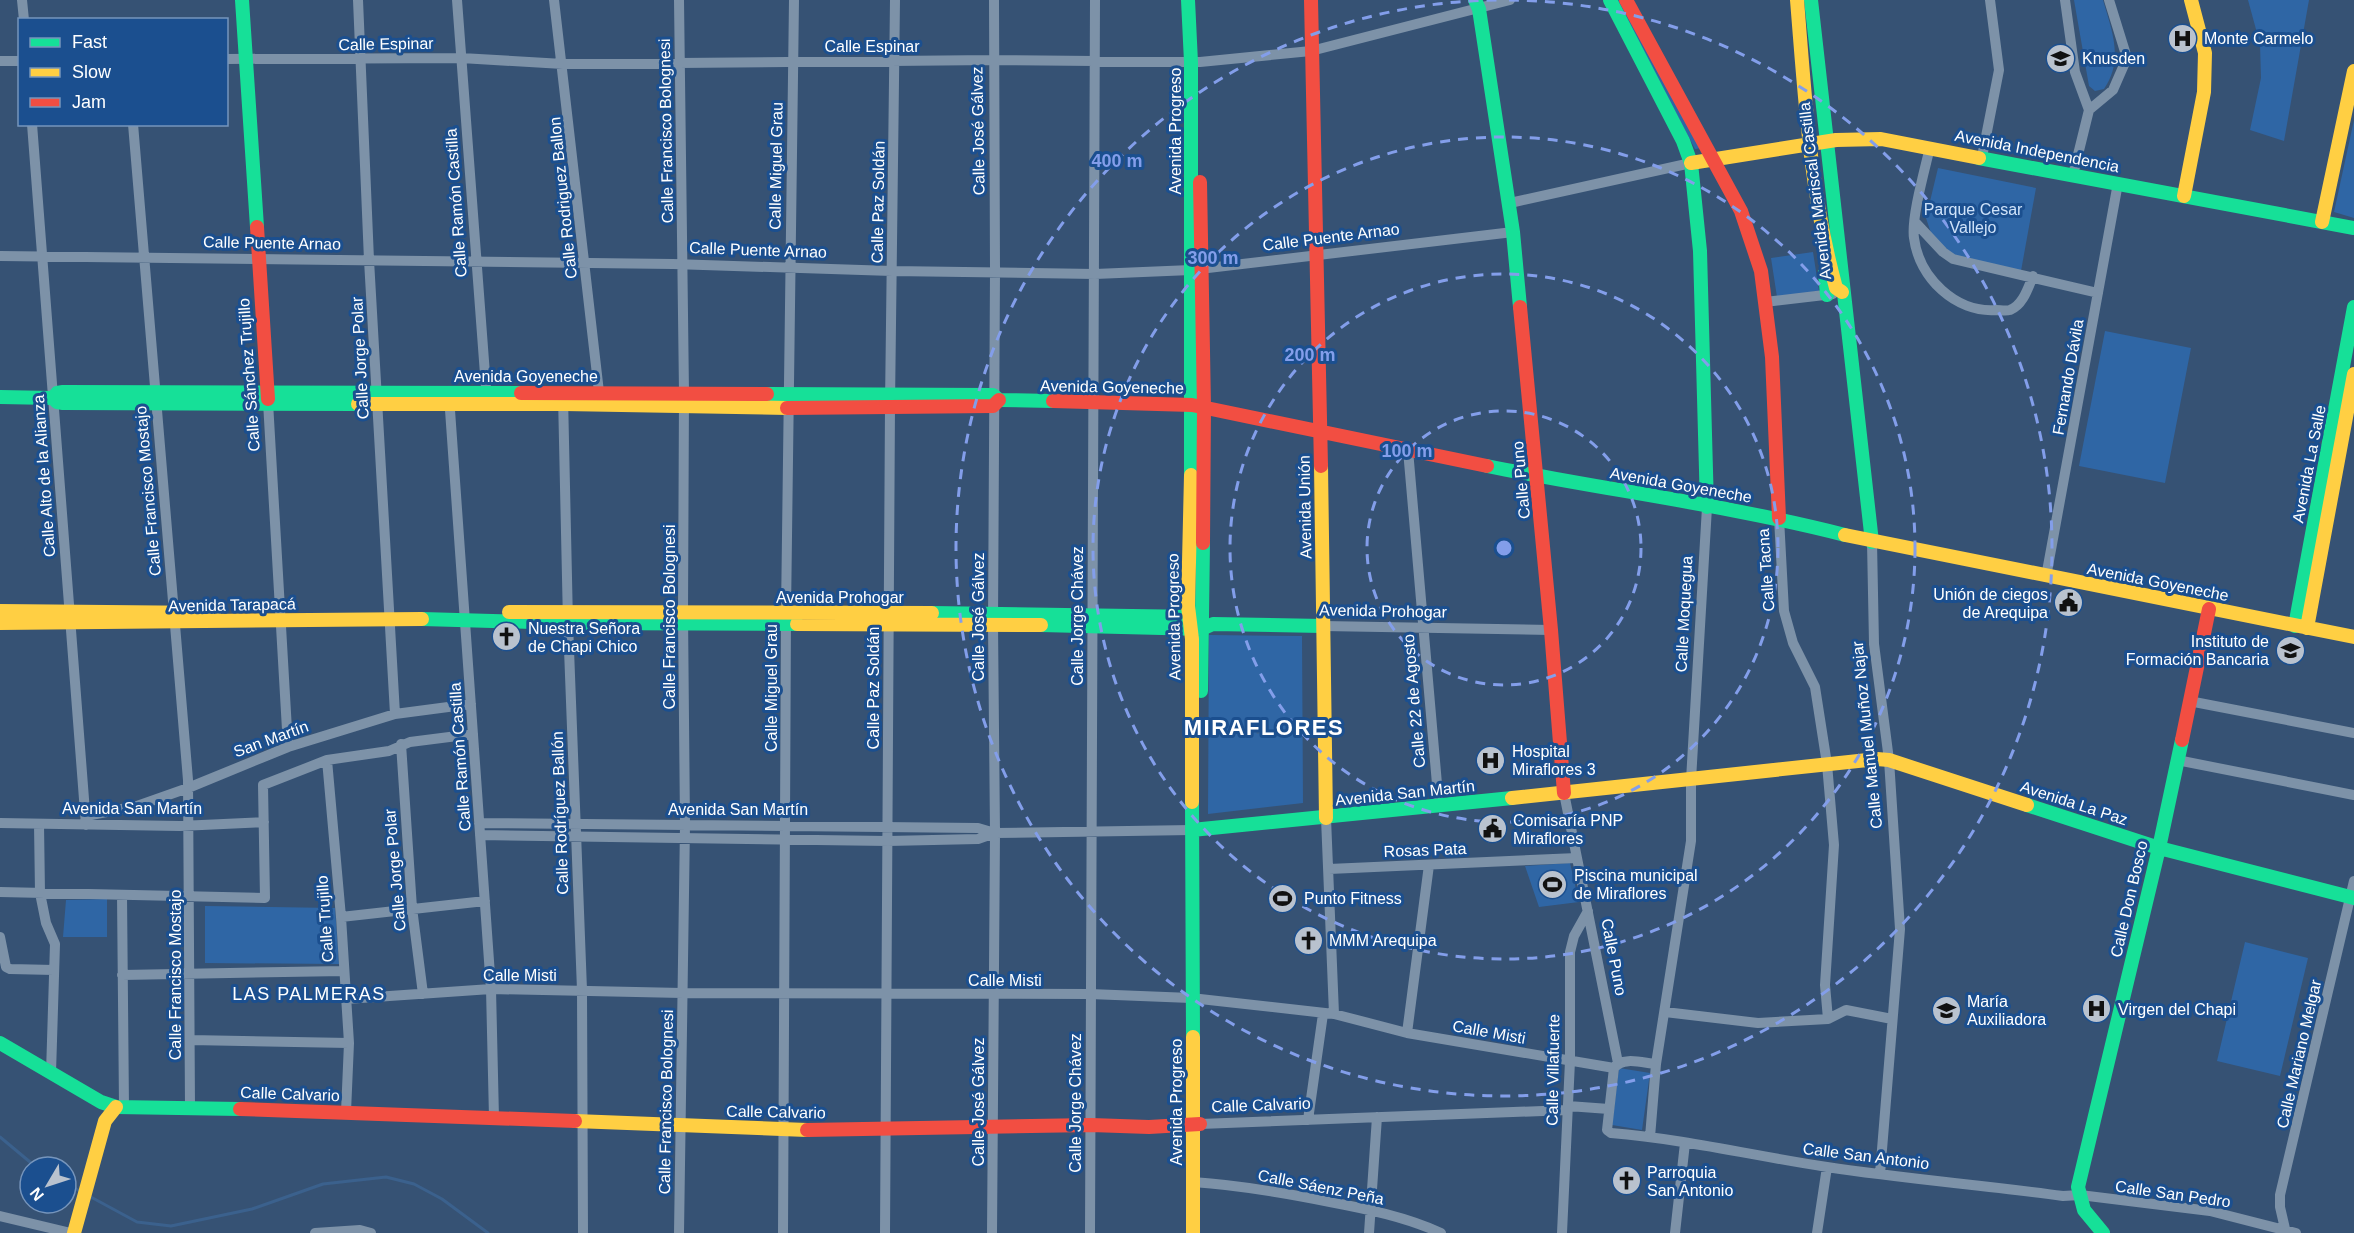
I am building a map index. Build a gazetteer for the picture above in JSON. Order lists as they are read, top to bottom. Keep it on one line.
{"streets":{"street":["Calle Espinar","Calle Francisco Bolognesi","Calle José Gálvez","Avenida Progreso","Avenida Independencia","Calle Miguel Grau","Avenida Mariscal Castilla","Calle Rodriguez Ballon","Calle Paz Soldán","Calle Ramón Castilla","Calle Puente Arnao","Calle Jorge Polar","Calle Sánchez Trujillo","Avenida Goyeneche","Fernando Dávila","Avenida La Salle","Calle Alto de la Alianza","Calle Puno","Calle Francisco Mostajo","Avenida Unión","Calle Tacna","Avenida Prohogar","Avenida Tarapacá","Calle Moquegua","Calle Jorge Chávez","Calle 22 de Agosto","Calle Manuel Muñoz Najar","San Martín","Avenida San Martín","Avenida La Paz","Calle Rodríguez Ballón","Rosas Pata","Calle Don Bosco","Calle Trujillo","Calle Misti","Calle Mariano Melgar","Calle Villafuerte","Calle Calvario","Calle San Antonio","Calle Sáenz Peña","Calle San Pedro"]},"crossings":[["Calle Espinar","Calle Francisco Bolognesi"],["Calle Espinar","Calle José Gálvez"],["Calle Espinar","Avenida Progreso"],["Calle Espinar","Calle Miguel Grau"],["Calle Espinar","Calle Rodriguez Ballon"],["Calle Espinar","Calle Paz Soldán"],["Calle Espinar","Calle Ramón Castilla"],["Calle Espinar","Calle Jorge Polar"],["Calle Espinar","Calle Sánchez Trujillo"],["Calle Espinar","Calle Puno"],["Calle Espinar","Avenida Unión"],["Calle Espinar","Calle Jorge Chávez"],["Calle Francisco Bolognesi","Calle Puente Arnao"],["Calle Francisco Bolognesi","Avenida Goyeneche"],["Calle Francisco Bolognesi","Avenida Prohogar"],["Calle Francisco Bolognesi","Avenida San Martín"],["Calle Francisco Bolognesi","Calle Misti"],["Calle Francisco Bolognesi","Calle Calvario"],["Calle José Gálvez","Calle Puente Arnao"],["Calle José Gálvez","Avenida Goyeneche"],["Calle José Gálvez","Avenida Prohogar"],["Calle José Gálvez","Avenida San Martín"],["Calle José Gálvez","Calle Misti"],["Calle José Gálvez","Calle Calvario"],["Avenida Progreso","Calle Puente Arnao"],["Avenida Progreso","Avenida Goyeneche"],["Avenida Progreso","Avenida Prohogar"],["Avenida Progreso","Avenida San Martín"],["Avenida Progreso","Calle Misti"],["Avenida Progreso","Calle Calvario"],["Avenida Progreso","Calle Sáenz Peña"],["Avenida Independencia","Avenida Mariscal Castilla"],["Avenida Independencia","Fernando Dávila"],["Avenida Independencia","Calle Tacna"],["Calle Miguel Grau","Calle Puente Arnao"],["Calle Miguel Grau","Avenida Goyeneche"],["Calle Miguel Grau","Avenida Prohogar"],["Calle Miguel Grau","Avenida San Martín"],["Calle Miguel Grau","Calle Misti"],["Calle Miguel Grau","Calle Calvario"],["Avenida Mariscal Castilla","Calle Manuel Muñoz Najar"],["Calle Rodriguez Ballon","Calle Puente Arnao"],["Calle Rodriguez Ballon","Avenida Goyeneche"],["Calle Paz Soldán","Calle Puente Arnao"],["Calle Paz Soldán","Avenida Goyeneche"],["Calle Paz Soldán","Avenida Prohogar"],["Calle Paz Soldán","Avenida San Martín"],["Calle Paz Soldán","Calle Misti"],["Calle Paz Soldán","Calle Calvario"],["Calle Ramón Castilla","Calle Puente Arnao"],["Calle Ramón Castilla","Avenida Goyeneche"],["Calle Ramón Castilla","Avenida Prohogar"],["Calle Ramón Castilla","Avenida Tarapacá"],["Calle Ramón Castilla","San Martín"],["Calle Ramón Castilla","Avenida San Martín"],["Calle Ramón Castilla","Calle Misti"],["Calle Ramón Castilla","Calle Calvario"],["Calle Puente Arnao","Calle Jorge Polar"],["Calle Puente Arnao","Calle Sánchez Trujillo"],["Calle Puente Arnao","Calle Alto de la Alianza"],["Calle Puente Arnao","Calle Puno"],["Calle Puente Arnao","Calle Francisco Mostajo"],["Calle Puente Arnao","Avenida Unión"],["Calle Puente Arnao","Calle Jorge Chávez"],["Calle Jorge Polar","Avenida Goyeneche"],["Calle Jorge Polar","Avenida Tarapacá"],["Calle Jorge Polar","San Martín"],["Calle Jorge Polar","Calle Misti"],["Calle Sánchez Trujillo","Avenida Goyeneche"],["Calle Sánchez Trujillo","Avenida Tarapacá"],["Calle Sánchez Trujillo","San Martín"],["Avenida Goyeneche","Fernando Dávila"],["Avenida Goyeneche","Avenida La Salle"],["Avenida Goyeneche","Calle Alto de la Alianza"],["Avenida Goyeneche","Calle Puno"],["Avenida Goyeneche","Calle Francisco Mostajo"],["Avenida Goyeneche","Avenida Unión"],["Avenida Goyeneche","Calle Tacna"],["Avenida Goyeneche","Calle Moquegua"],["Avenida Goyeneche","Calle Jorge Chávez"],["Avenida Goyeneche","Calle 22 de Agosto"],["Avenida Goyeneche","Calle Manuel Muñoz Najar"],["Avenida Goyeneche","Calle Rodríguez Ballón"],["Avenida Goyeneche","Calle Don Bosco"],["Calle Alto de la Alianza","Avenida Tarapacá"],["Calle Alto de la Alianza","San Martín"],["Calle Alto de la Alianza","Avenida San Martín"],["Calle Puno","Avenida Prohogar"],["Calle Puno","Avenida San Martín"],["Calle Puno","Rosas Pata"],["Calle Puno","Calle Misti"],["Calle Puno","Calle Villafuerte"],["Calle Puno","Calle Calvario"],["Calle Puno","Calle San Antonio"],["Calle Francisco Mostajo","Avenida Tarapacá"],["Calle Francisco Mostajo","San Martín"],["Calle Francisco Mostajo","Avenida San Martín"],["Calle Francisco Mostajo","Calle Calvario"],["Avenida Unión","Avenida Prohogar"],["Avenida Unión","Avenida San Martín"],["Avenida Unión","Rosas Pata"],["Avenida Unión","Calle Misti"],["Avenida Unión","Calle Calvario"],["Calle Tacna","Avenida San Martín"],["Avenida Prohogar","Avenida Tarapacá"],["Avenida Prohogar","Calle Jorge Chávez"],["Avenida Prohogar","Calle 22 de Agosto"],["Avenida Prohogar","Calle Rodríguez Ballón"],["Calle Moquegua","Avenida San Martín"],["Calle Moquegua","Calle Misti"],["Calle Moquegua","Calle San Antonio"],["Calle Jorge Chávez","Avenida San Martín"],["Calle Jorge Chávez","Calle Misti"],["Calle Jorge Chávez","Calle Calvario"],["Calle 22 de Agosto","Avenida San Martín"],["Calle Manuel Muñoz Najar","Avenida San Martín"],["Calle Manuel Muñoz Najar","Avenida La Paz"],["Calle Manuel Muñoz Najar","Calle San Antonio"],["San Martín","Avenida San Martín"],["Avenida San Martín","Avenida La Paz"],["Avenida San Martín","Calle Rodríguez Ballón"],["Avenida La Paz","Calle Don Bosco"],["Avenida La Paz","Calle Mariano Melgar"],["Calle Rodríguez Ballón","Calle Misti"],["Calle Rodríguez Ballón","Calle Calvario"],["Calle Don Bosco","Calle San Antonio"],["Calle Don Bosco","Calle San Pedro"],["Calle Trujillo","Calle Misti"],["Calle Trujillo","Calle Calvario"],["Calle Misti","Calle Villafuerte"],["Calle Mariano Melgar","Calle San Pedro"],["Calle Villafuerte","Calle Calvario"],["Calle Calvario","Calle San Antonio"],["Calle San Antonio","Calle San Pedro"]],"districts":["MIRAFLORES","LAS PALMERAS"],"parks":["Parque Cesar Vallejo"],"places":{"hospital":["Monte Carmelo","Hospital Miraflores 3","Virgen del Chapi"],"school or university":["Knusden","Instituto de Formación Bancaria","María Auxiliadora"],"public building":["Unión de ciegos de Arequipa","Comisaría PNP Miraflores"],"church":["Nuestra Señora de Chapi Chico","MMM Arequipa","Parroquia San Antonio"],"sports":["Piscina municipal de Miraflores","Punto Fitness"]},"legend":["Fast","Slow","Jam"],"north":"bottom left","rings":["400 m","300 m","200 m","100 m"]}
